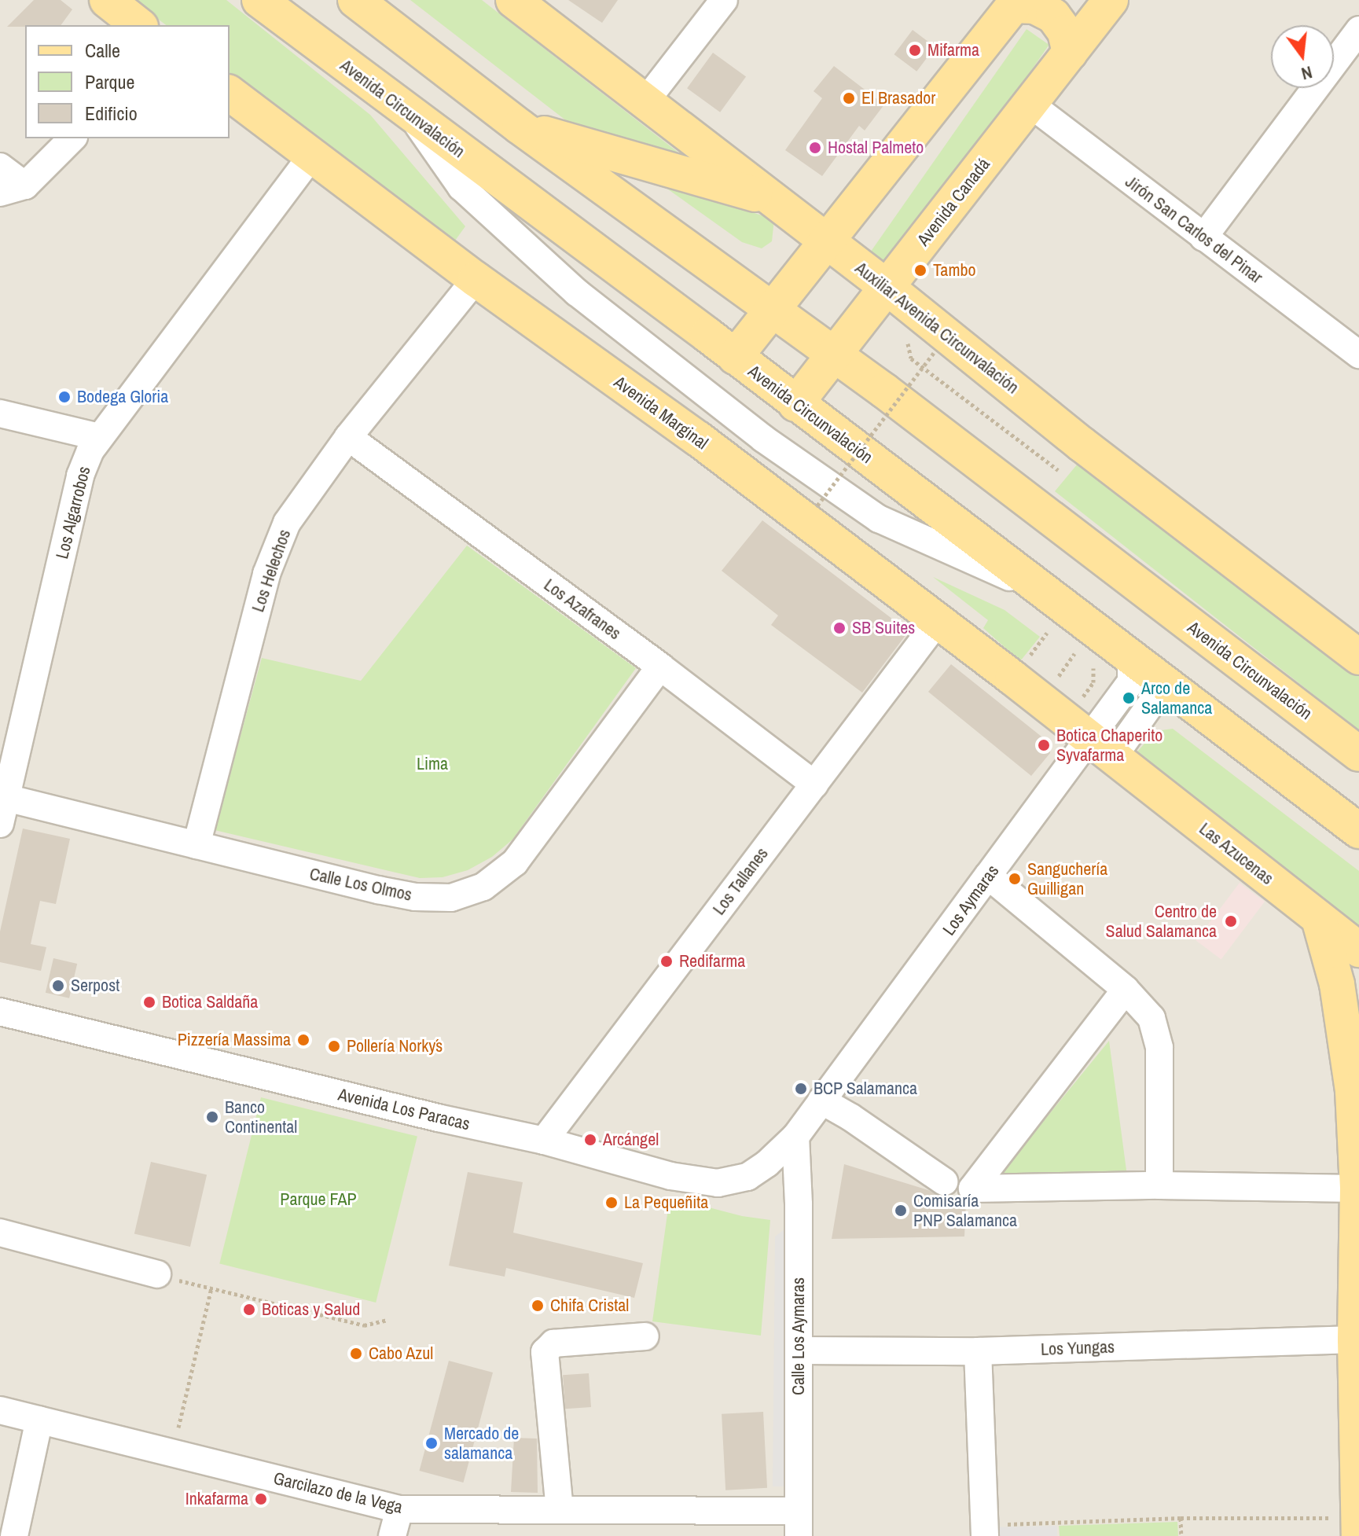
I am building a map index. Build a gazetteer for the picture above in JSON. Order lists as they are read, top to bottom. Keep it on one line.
{"streets":{"main road":["Avenida Circunvalación","Avenida Canadá","Auxiliar Avenida Circunvalación","Avenida Marginal","Las Azucenas"],"street":["Jirón San Carlos del Pinar","Los Algarrobos","Los Helechos","Los Azafranes","Los Tallanes","Calle Los Olmos","Los Aymaras","Avenida Los Paracas","Calle Los Aymaras","Los Yungas","Garcilazo de la Vega"]},"crossings":[["Avenida Circunvalación","Avenida Canadá"],["Avenida Circunvalación","Los Aymaras"],["Avenida Canadá","Jirón San Carlos del Pinar"],["Avenida Canadá","Auxiliar Avenida Circunvalación"],["Avenida Marginal","Los Algarrobos"],["Avenida Marginal","Los Helechos"],["Avenida Marginal","Las Azucenas"],["Avenida Marginal","Los Tallanes"],["Avenida Marginal","Los Aymaras"],["Los Algarrobos","Calle Los Olmos"],["Los Helechos","Los Azafranes"],["Los Helechos","Calle Los Olmos"],["Los Azafranes","Los Tallanes"],["Los Azafranes","Calle Los Olmos"],["Las Azucenas","Los Aymaras"],["Los Tallanes","Avenida Los Paracas"],["Los Aymaras","Avenida Los Paracas"],["Los Aymaras","Calle Los Aymaras"],["Avenida Los Paracas","Calle Los Aymaras"],["Calle Los Aymaras","Los Yungas"],["Calle Los Aymaras","Garcilazo de la Vega"]],"parks":["Lima","Parque FAP"],"places":["Mifarma","El Brasador","Hostal Palmeto","Tambo","Bodega Gloria","SB Suites","Arco de Salamanca","Botica Chaperito Syvafarma","Sanguchería Guilligan","Centro de Salud Salamanca","Redifarma","Serpost","Botica Saldaña","Pizzería Massima","Pollería Norky´s","BCP Salamanca","Banco Continental","Arcángel","La Pequeñita","Comisaría PNP Salamanca","Chifa Cristal","Boticas y Salud","Cabo Azul","Mercado de salamanca","Inkafarma"],"legend":["Calle","Parque","Edificio"],"north":"bottom"}
